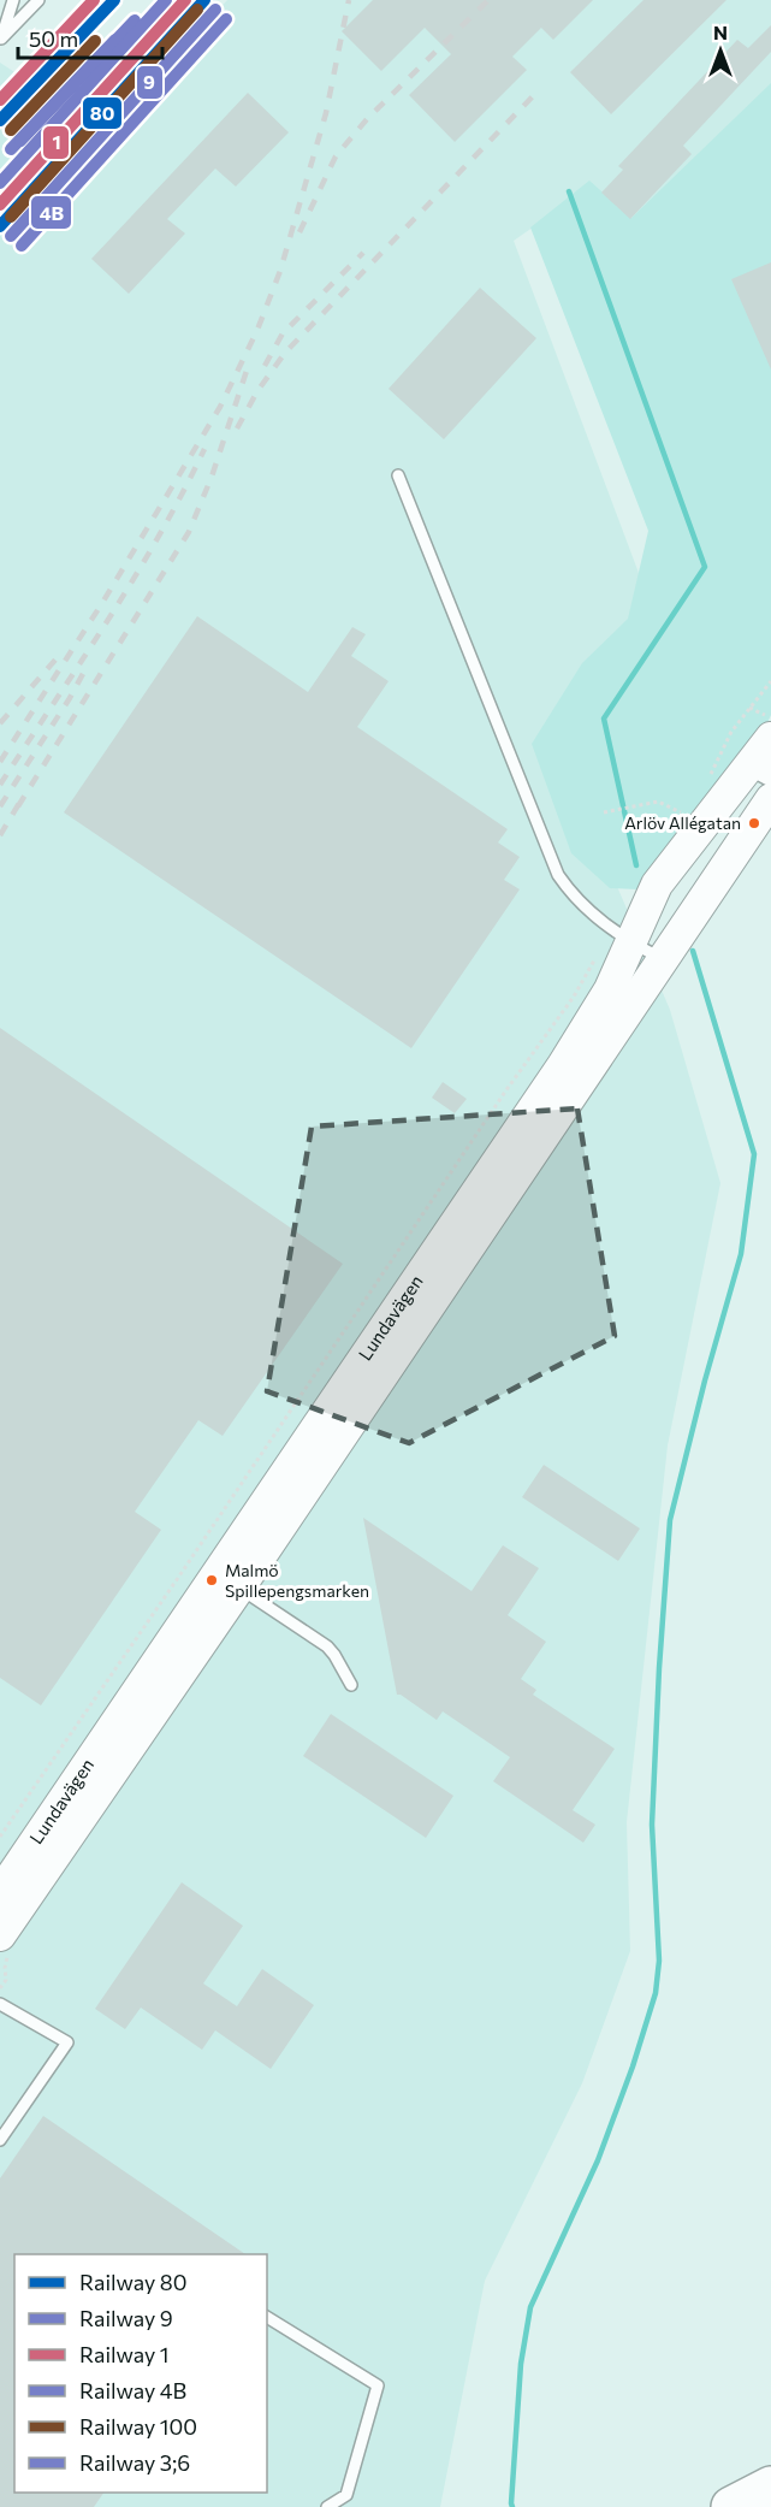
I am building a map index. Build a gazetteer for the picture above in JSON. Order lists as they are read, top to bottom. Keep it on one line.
{"streets":{"main road":["Lundavägen"]},"places":["Arlöv Allégatan","Malmö Spillepengsmarken"],"lines":["rail line 80","rail line 1","rail line 3;6","rail line 9","rail line 100","rail line 4B"],"legend":["Railway 80","Railway 9","Railway 1","Railway 4B","Railway 100","Railway 3;6"],"scale_bar":"50 m","north":"top"}
